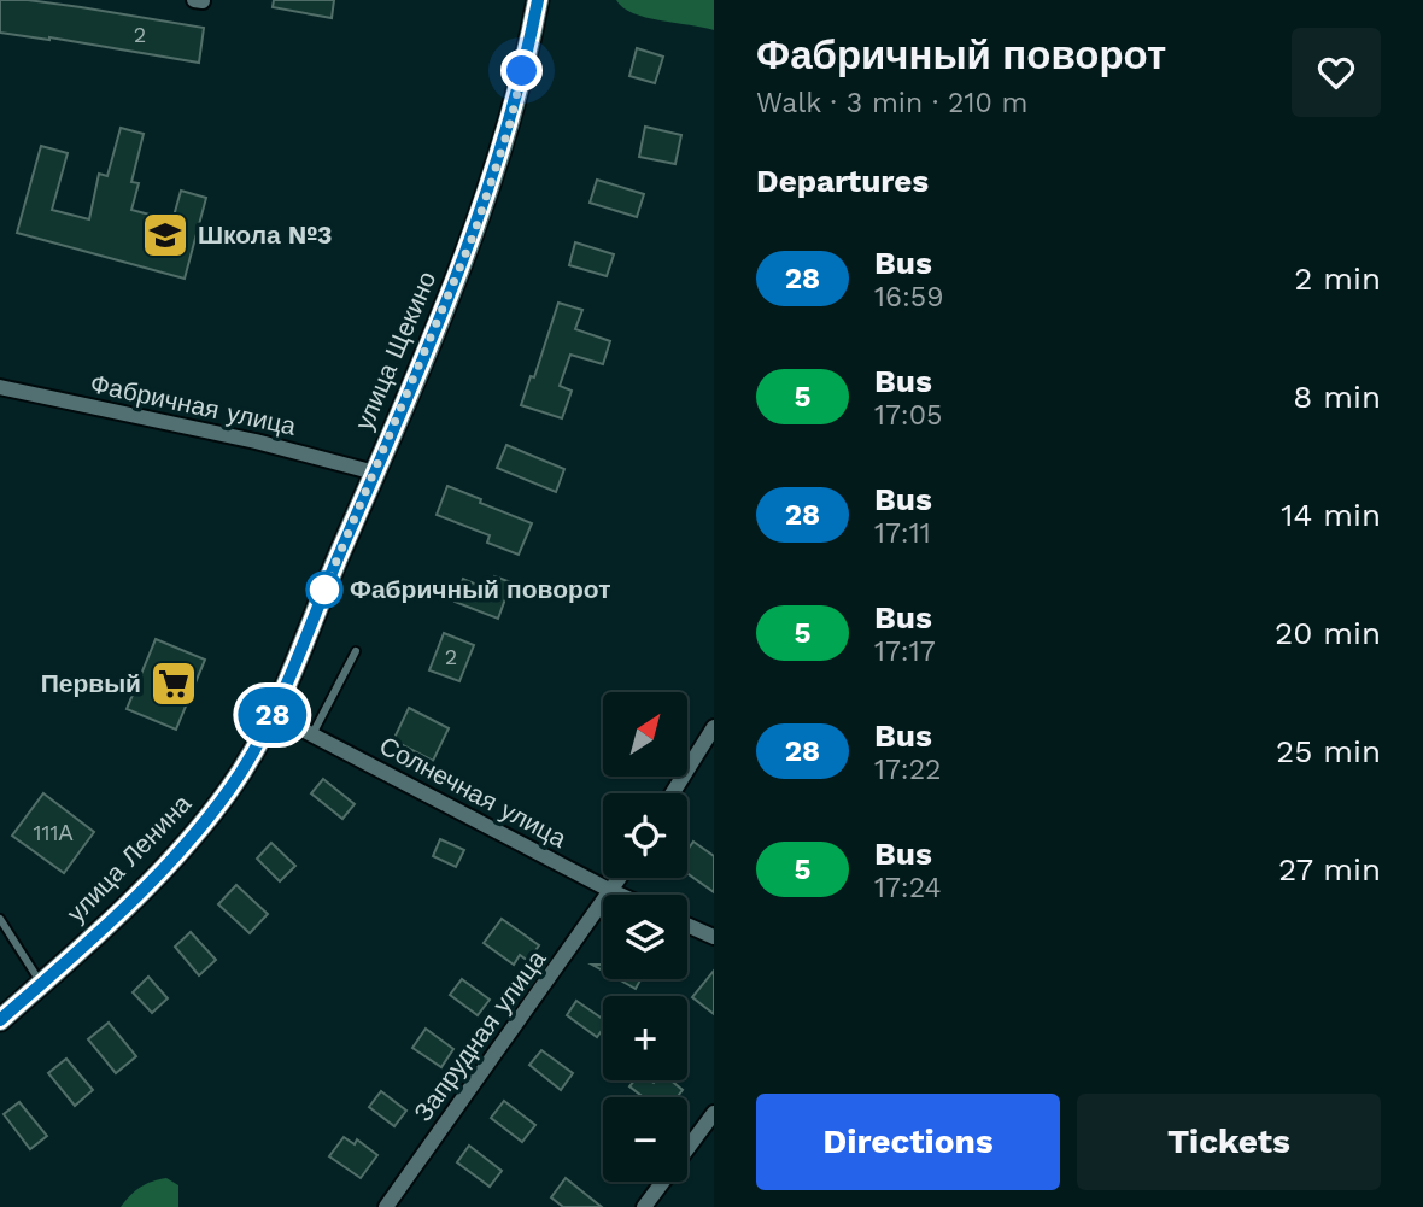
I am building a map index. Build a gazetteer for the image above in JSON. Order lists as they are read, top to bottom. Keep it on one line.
{"streets":{"main road":["улица Щекино","улица Ленина"],"street":["Фабричная улица","Солнечная улица","Запрудная улица"]},"crossings":[["улица Щекино","Фабричная улица"],["улица Щекино","Солнечная улица"],["улица Щекино","улица Ленина"],["Солнечная улица","улица Ленина"],["Солнечная улица","Запрудная улица"]],"places":{"school or university":["Школа №3"],"other":["Фабричный поворот"],"supermarket":["Первый"]},"lines":["bus line 28"],"house_numbers":["2","2","111А"],"north":"top right","page":{"on_map":"28","heading":[["Фабричный поворот","Walk · 3 min · 210 m"],"Departures"],"list":[{"mark":"28","name":"Bus","note":"16:59","value":"2 min"},{"mark":"5","name":"Bus","note":"17:05","value":"8 min"},{"mark":"28","name":"Bus","note":"17:11","value":"14 min"},{"mark":"5","name":"Bus","note":"17:17","value":"20 min"},{"mark":"28","name":"Bus","note":"17:22","value":"25 min"},{"mark":"5","name":"Bus","note":"17:24","value":"27 min"}],"map_buttons":["+","−"],"buttons":["Directions","Tickets"]}}
